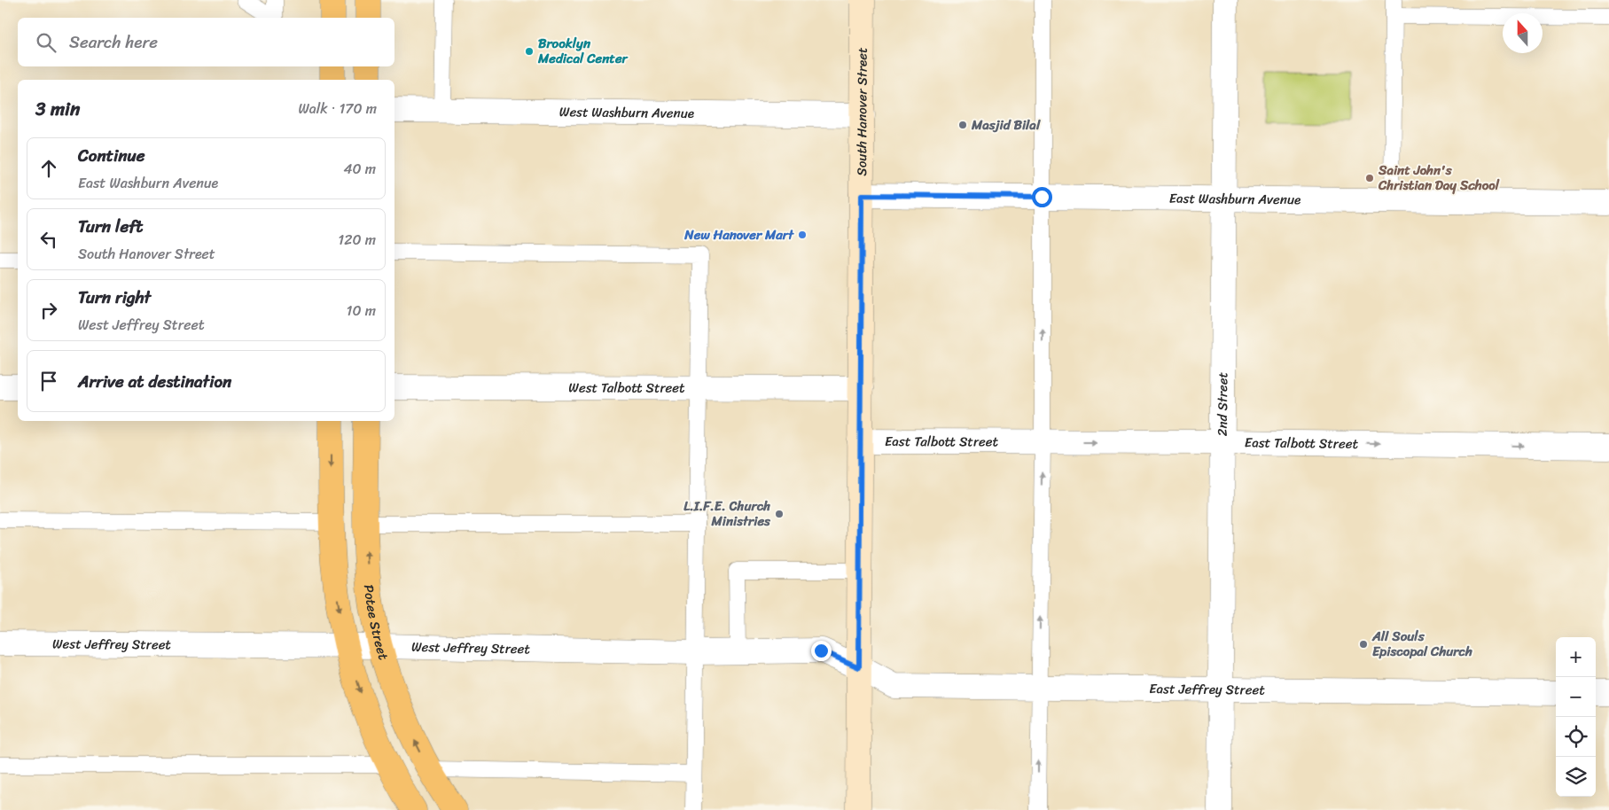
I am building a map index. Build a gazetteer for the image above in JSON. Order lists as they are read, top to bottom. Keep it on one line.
{"streets":{"main road":["South Hanover Street","Potee Street"],"street":["West Washburn Avenue","East Washburn Avenue","West Talbott Street","2nd Street","East Talbott Street","West Jeffrey Street","East Jeffrey Street"]},"crossings":[["West Washburn Avenue","South Hanover Street"],["South Hanover Street","East Washburn Avenue"],["South Hanover Street","West Talbott Street"],["South Hanover Street","East Talbott Street"],["South Hanover Street","West Jeffrey Street"],["South Hanover Street","East Jeffrey Street"],["East Washburn Avenue","2nd Street"],["2nd Street","East Talbott Street"],["2nd Street","East Jeffrey Street"],["Potee Street","West Jeffrey Street"],["West Jeffrey Street","East Jeffrey Street"]],"one_way":["East Talbott Street"],"places":["Brooklyn Medical Center","Masjid Bilal","Saint John's Christian Day School","New Hanover Mart","L.I.F.E. Church Ministries","All Souls Episcopal Church"],"north":"top","page":{"search":"Search here","heading":["3 min","Walk · 170 m"],"list":[["Continue","East Washburn Avenue","40 m"],["Turn left","South Hanover Street","120 m"],["Turn right","West Jeffrey Street","10 m"],"Arrive at destination"],"map_buttons":["+","−"]}}
